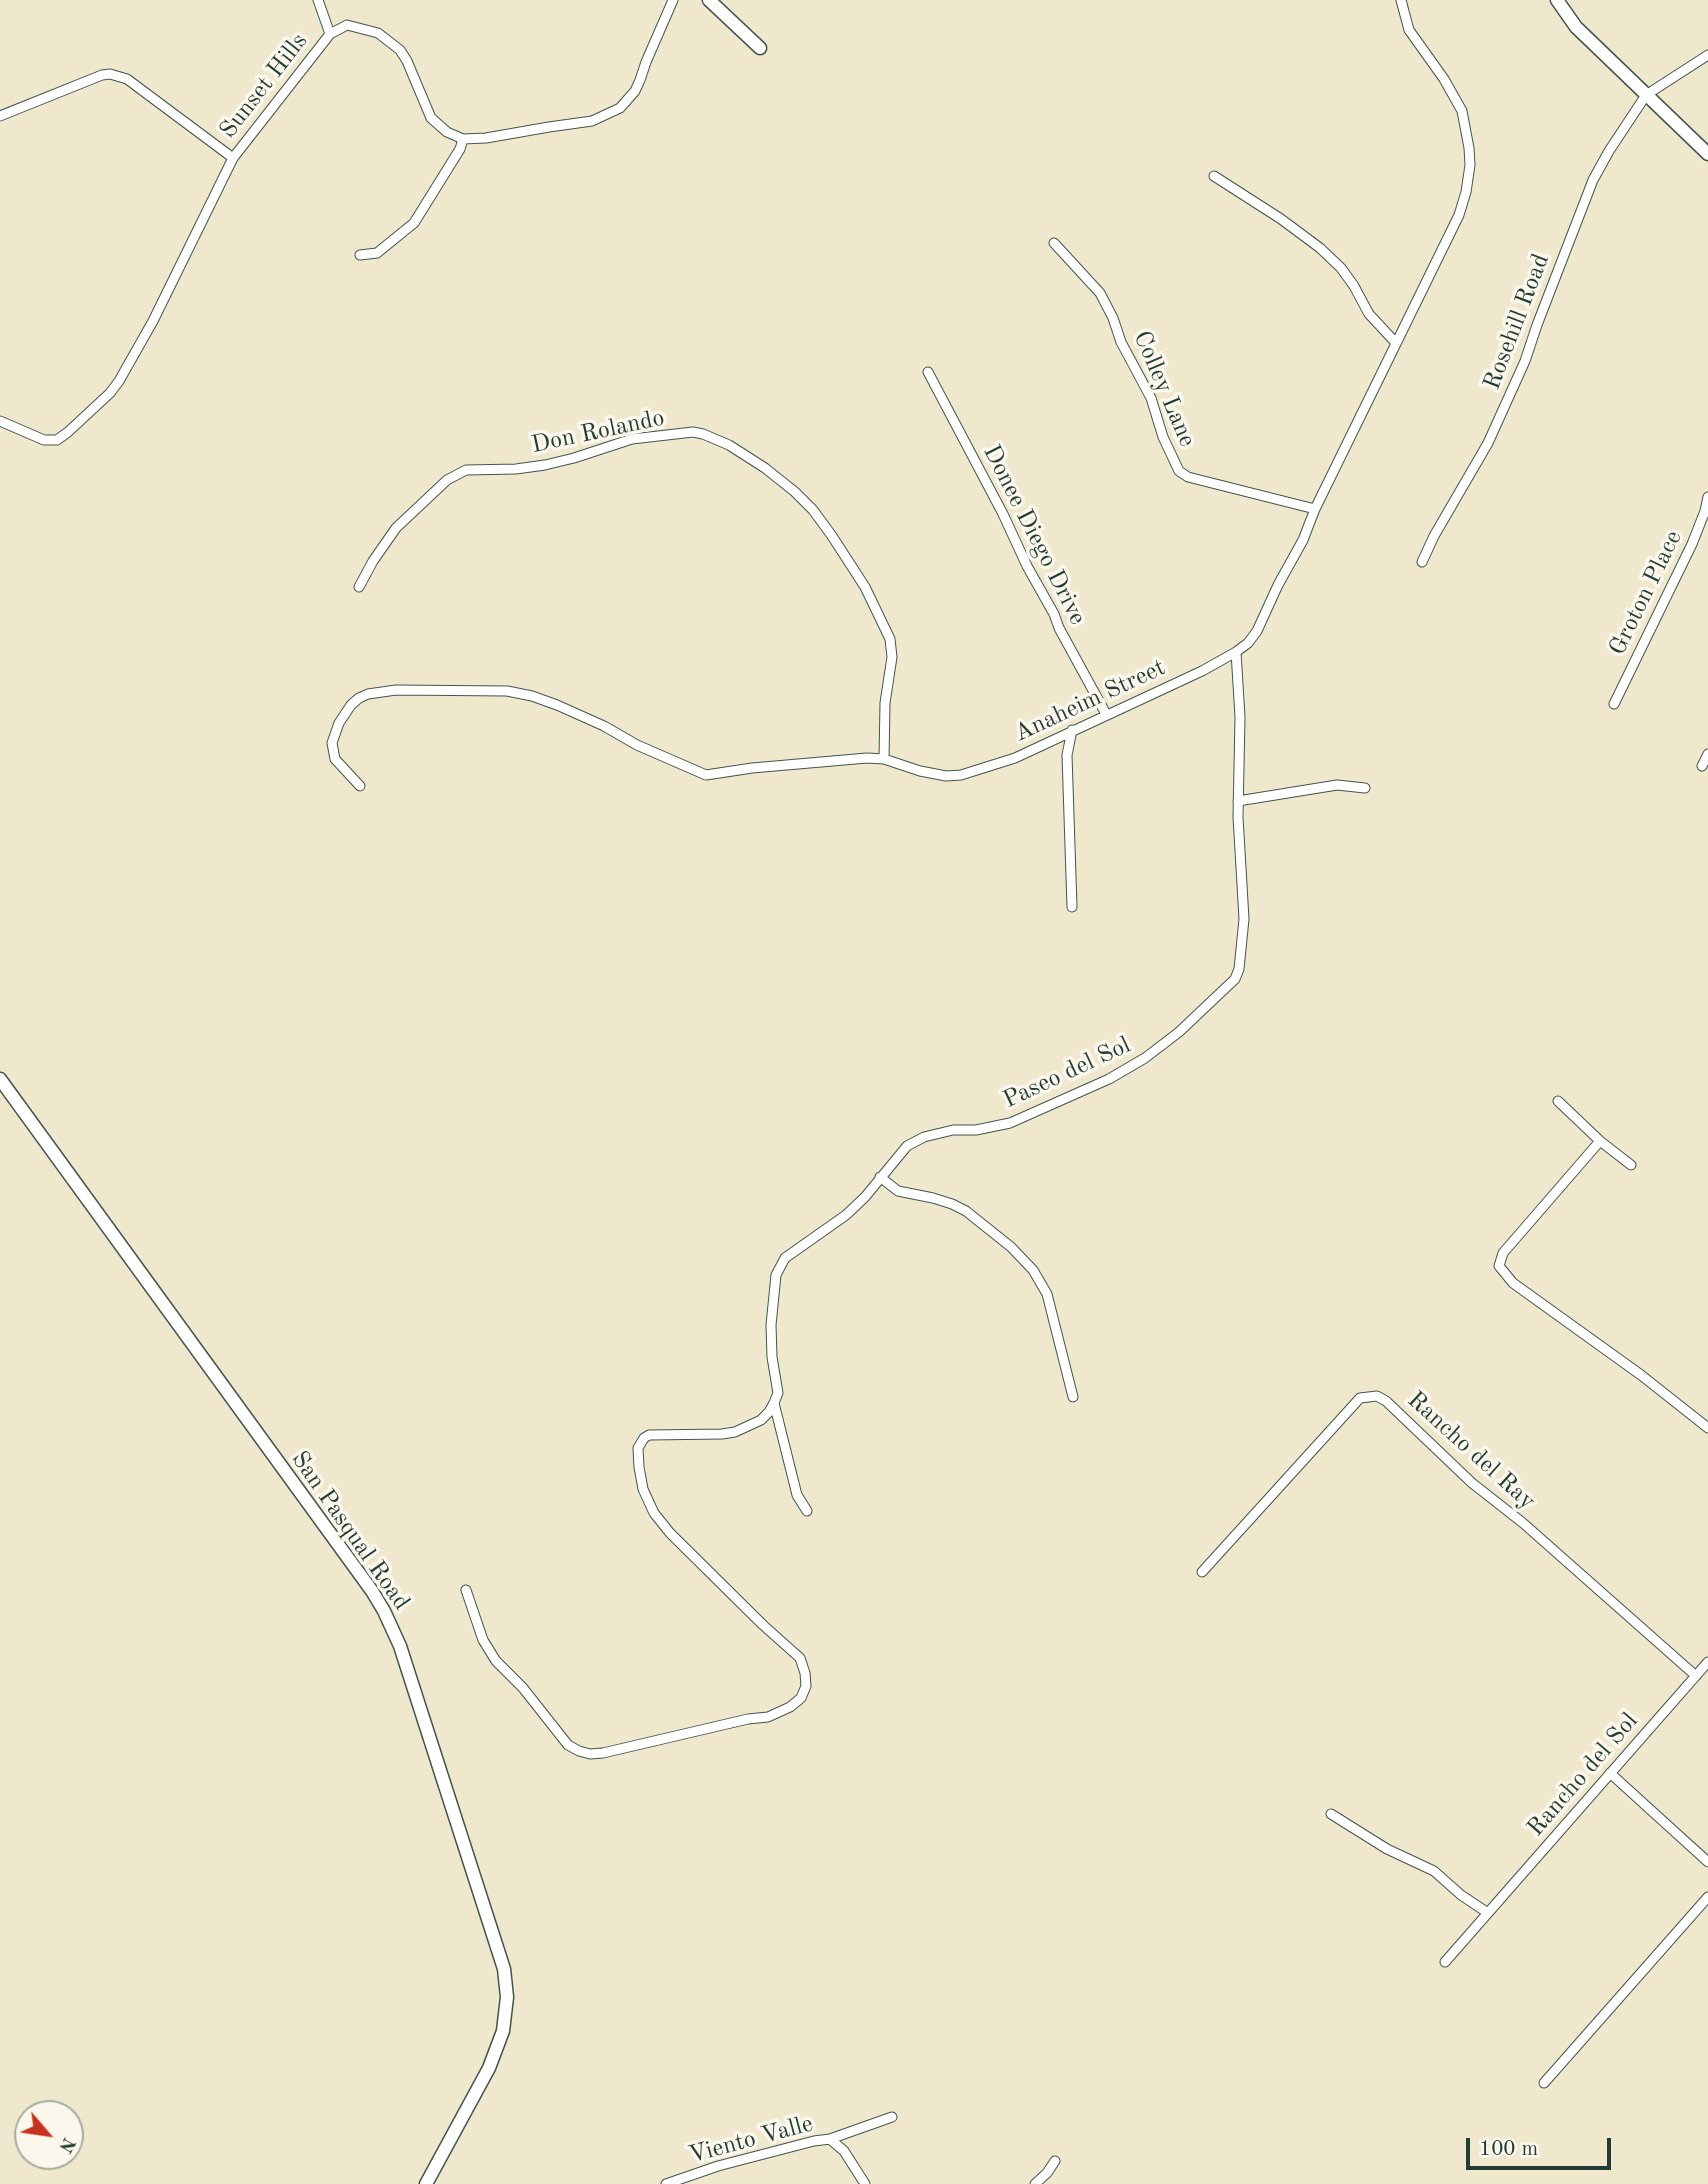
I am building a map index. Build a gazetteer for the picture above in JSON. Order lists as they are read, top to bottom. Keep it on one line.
{"streets":{"main road":["San Pasqual Road"],"street":["Sunset Hills","Rosehill Road","Colley Lane","Don Rolando","Donee Diego Drive","Groton Place","Anaheim Street","Paseo del Sol","Rancho del Ray","Rancho del Sol","Viento Valle"]},"crossings":[["Colley Lane","Anaheim Street"],["Don Rolando","Anaheim Street"],["Donee Diego Drive","Anaheim Street"],["Anaheim Street","Paseo del Sol"],["Rancho del Ray","Rancho del Sol"]],"scale_bar":"100 m","north":"bottom right"}
